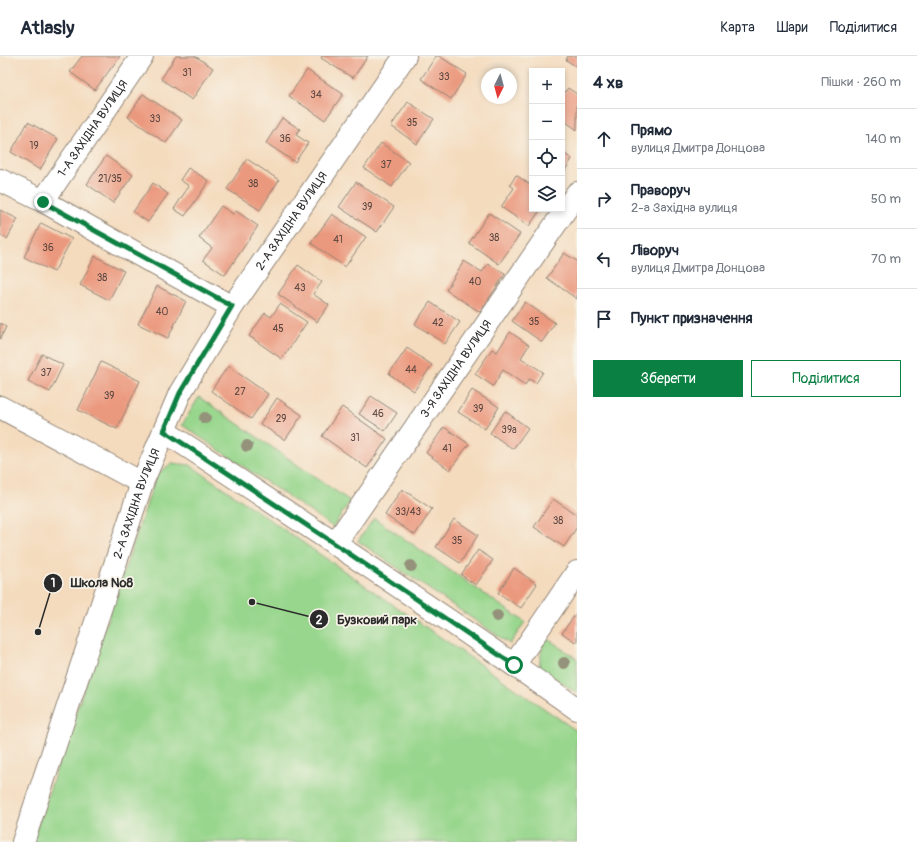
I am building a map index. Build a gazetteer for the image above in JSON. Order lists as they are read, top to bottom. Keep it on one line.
{"streets":{"street":["1-А ЗАХІДНА ВУЛИЦЯ","2-А ЗАХІДНА ВУЛИЦЯ","3-Я ЗАХІДНА ВУЛИЦЯ"]},"places":["Бузковий парк","Школа №8"],"house_numbers":["31","33","34","33","35","36","19","37","21/35","38","39","38","41","36","38","40","43","40","35","42","45","44","37","27","39","39","46","29","39а","31","41","33/43","38","35"],"north":"bottom","page":{"header":"Atlasly","nav":["Карта","Шари","Поділитися"],"heading":["4 хв","Пішки · 260 m"],"map_buttons":["+","−"],"list":[["Прямо","вулиця Дмитра Донцова","140 m"],["Праворуч","2-а Західна вулиця","50 m"],["Ліворуч","вулиця Дмитра Донцова","70 m"],"Пункт призначення"],"buttons":["Зберегти","Поділитися"]}}
